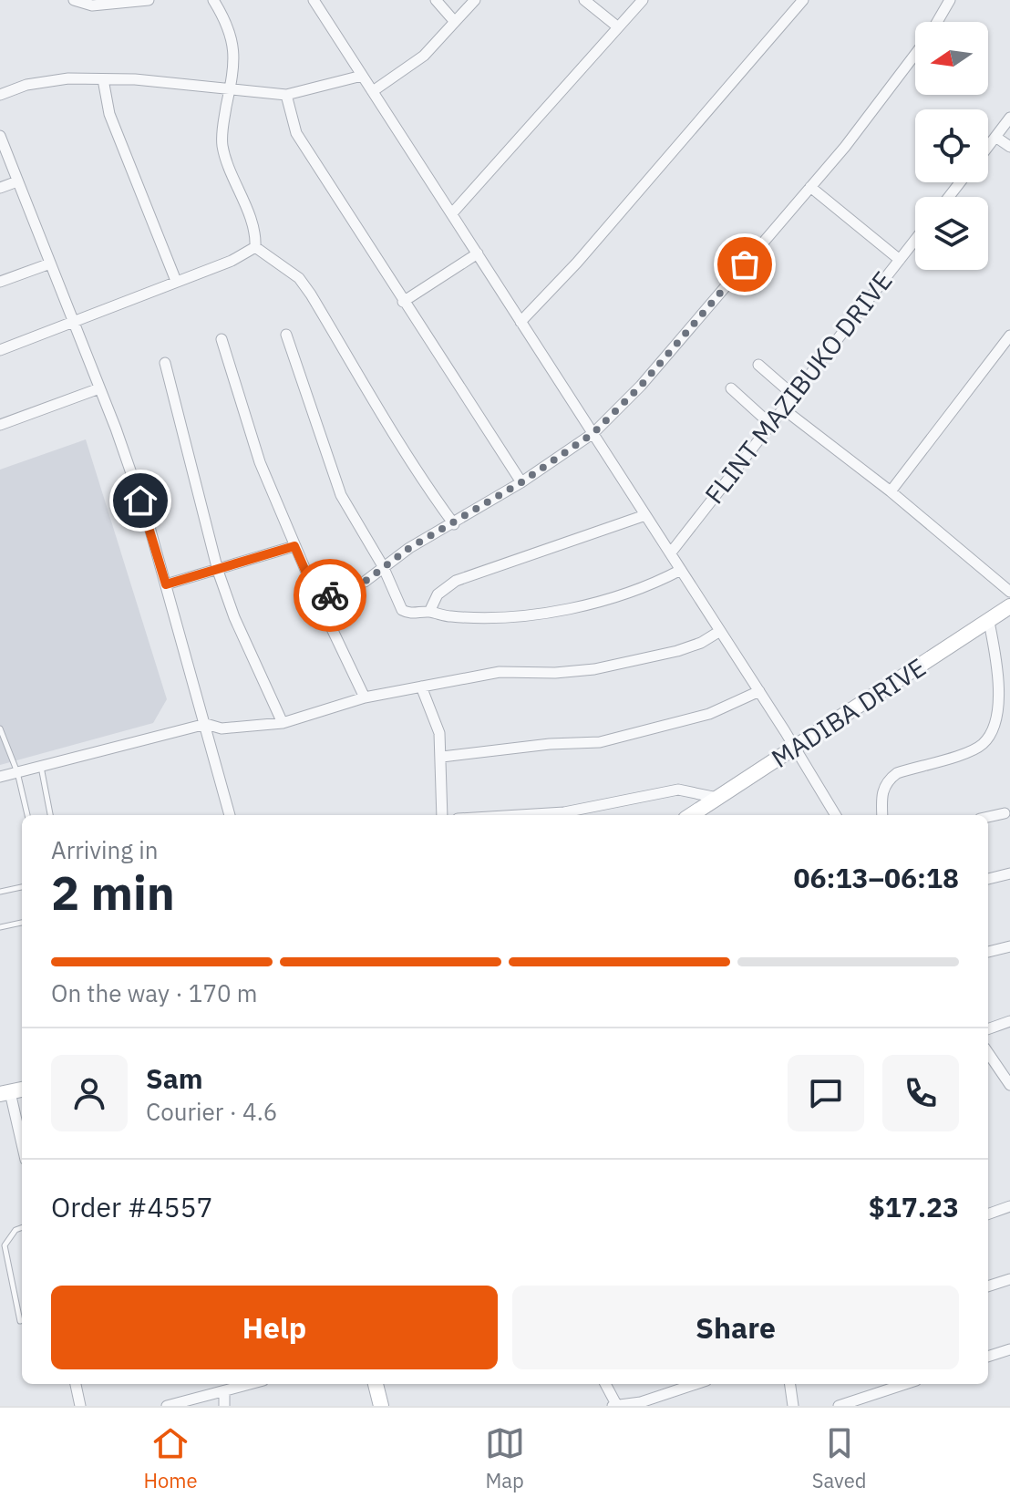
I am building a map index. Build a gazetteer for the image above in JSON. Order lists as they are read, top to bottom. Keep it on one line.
{"streets":{"street":["FLINT MAZIBUKO DRIVE","MADIBA DRIVE"]},"north":"left","page":{"heading":["2 min","Arriving in","06:13–06:18"],"panel":["Sam","Courier · 4.6","Order #4557","$17.23"],"bar":"On the way · 170 m","buttons":["Help","Share"],"tabs":["Home","Map","Saved"]}}
